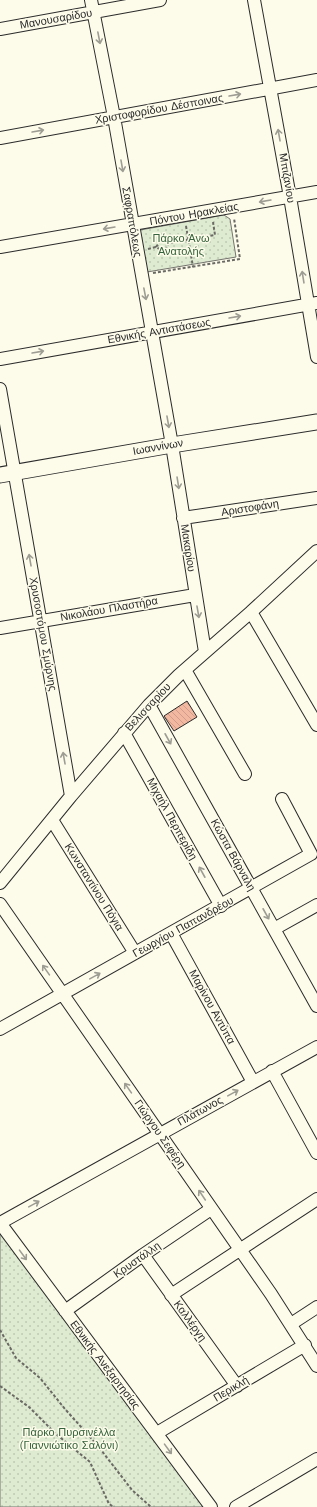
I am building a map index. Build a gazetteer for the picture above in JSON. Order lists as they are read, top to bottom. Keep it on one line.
{"streets":{"main road":["Ιωαννίνων"],"street":["Μανουσαρίδου","Χριστοφορίδου Δέσποινας","Μπιζανίου","Πόντου Ηρακλείας","Σαφραπόλεως","Εθνικής Αντιστάσεως","Αριστοφάνη","Μακαρίου","Νικολάου Πλαστήρα","Χρυσοστόμου Σμύρνης","Βελισσαρίου","Μιχαήλ Περπερίδη","Κώστα Βάρναλη","Κωνσταντίνου Πόγια","Γεωργίου Παπανδρέου","Μαρίνου Αντύπα","Πλάτωνος","Γιώργου Σεφέρη","Κρυστάλλη","Καλλέργη","Εθνικής Ανεξαρτησίας","Περικλή"]},"crossings":[["Μανουσαρίδου","Σαφραπόλεως"],["Χριστοφορίδου Δέσποινας","Μπιζανίου"],["Χριστοφορίδου Δέσποινας","Σαφραπόλεως"],["Μπιζανίου","Πόντου Ηρακλείας"],["Μπιζανίου","Εθνικής Αντιστάσεως"],["Πόντου Ηρακλείας","Σαφραπόλεως"],["Σαφραπόλεως","Εθνικής Αντιστάσεως"],["Σαφραπόλεως","Ιωαννίνων"],["Σαφραπόλεως","Μακαρίου"],["Ιωαννίνων","Μακαρίου"],["Ιωαννίνων","Χρυσοστόμου Σμύρνης"],["Αριστοφάνη","Μακαρίου"],["Μακαρίου","Νικολάου Πλαστήρα"],["Μακαρίου","Βελισσαρίου"],["Νικολάου Πλαστήρα","Χρυσοστόμου Σμύρνης"],["Χρυσοστόμου Σμύρνης","Βελισσαρίου"],["Βελισσαρίου","Μιχαήλ Περπερίδη"],["Βελισσαρίου","Κώστα Βάρναλη"],["Βελισσαρίου","Κωνσταντίνου Πόγια"],["Μιχαήλ Περπερίδη","Γεωργίου Παπανδρέου"],["Κώστα Βάρναλη","Γεωργίου Παπανδρέου"],["Κωνσταντίνου Πόγια","Γεωργίου Παπανδρέου"],["Γεωργίου Παπανδρέου","Μαρίνου Αντύπα"],["Γεωργίου Παπανδρέου","Γιώργου Σεφέρη"],["Μαρίνου Αντύπα","Πλάτωνος"],["Πλάτωνος","Γιώργου Σεφέρη"],["Πλάτωνος","Εθνικής Ανεξαρτησίας"],["Γιώργου Σεφέρη","Κρυστάλλη"],["Γιώργου Σεφέρη","Περικλή"],["Κρυστάλλη","Καλλέργη"],["Κρυστάλλη","Εθνικής Ανεξαρτησίας"],["Καλλέργη","Περικλή"],["Εθνικής Ανεξαρτησίας","Περικλή"]],"one_way":["Χριστοφορίδου Δέσποινας","Μπιζανίου","Πόντου Ηρακλείας","Σαφραπόλεως","Εθνικής Αντιστάσεως","Μακαρίου","Χρυσοστόμου Σμύρνης","Πλάτωνος","Γιώργου Σεφέρη","Εθνικής Ανεξαρτησίας"],"parks":["Πάρκο Άνω Ανατολής","Πάρκο Πυρσινέλλα (Γιαννιώτικο Σαλόνι)"]}
